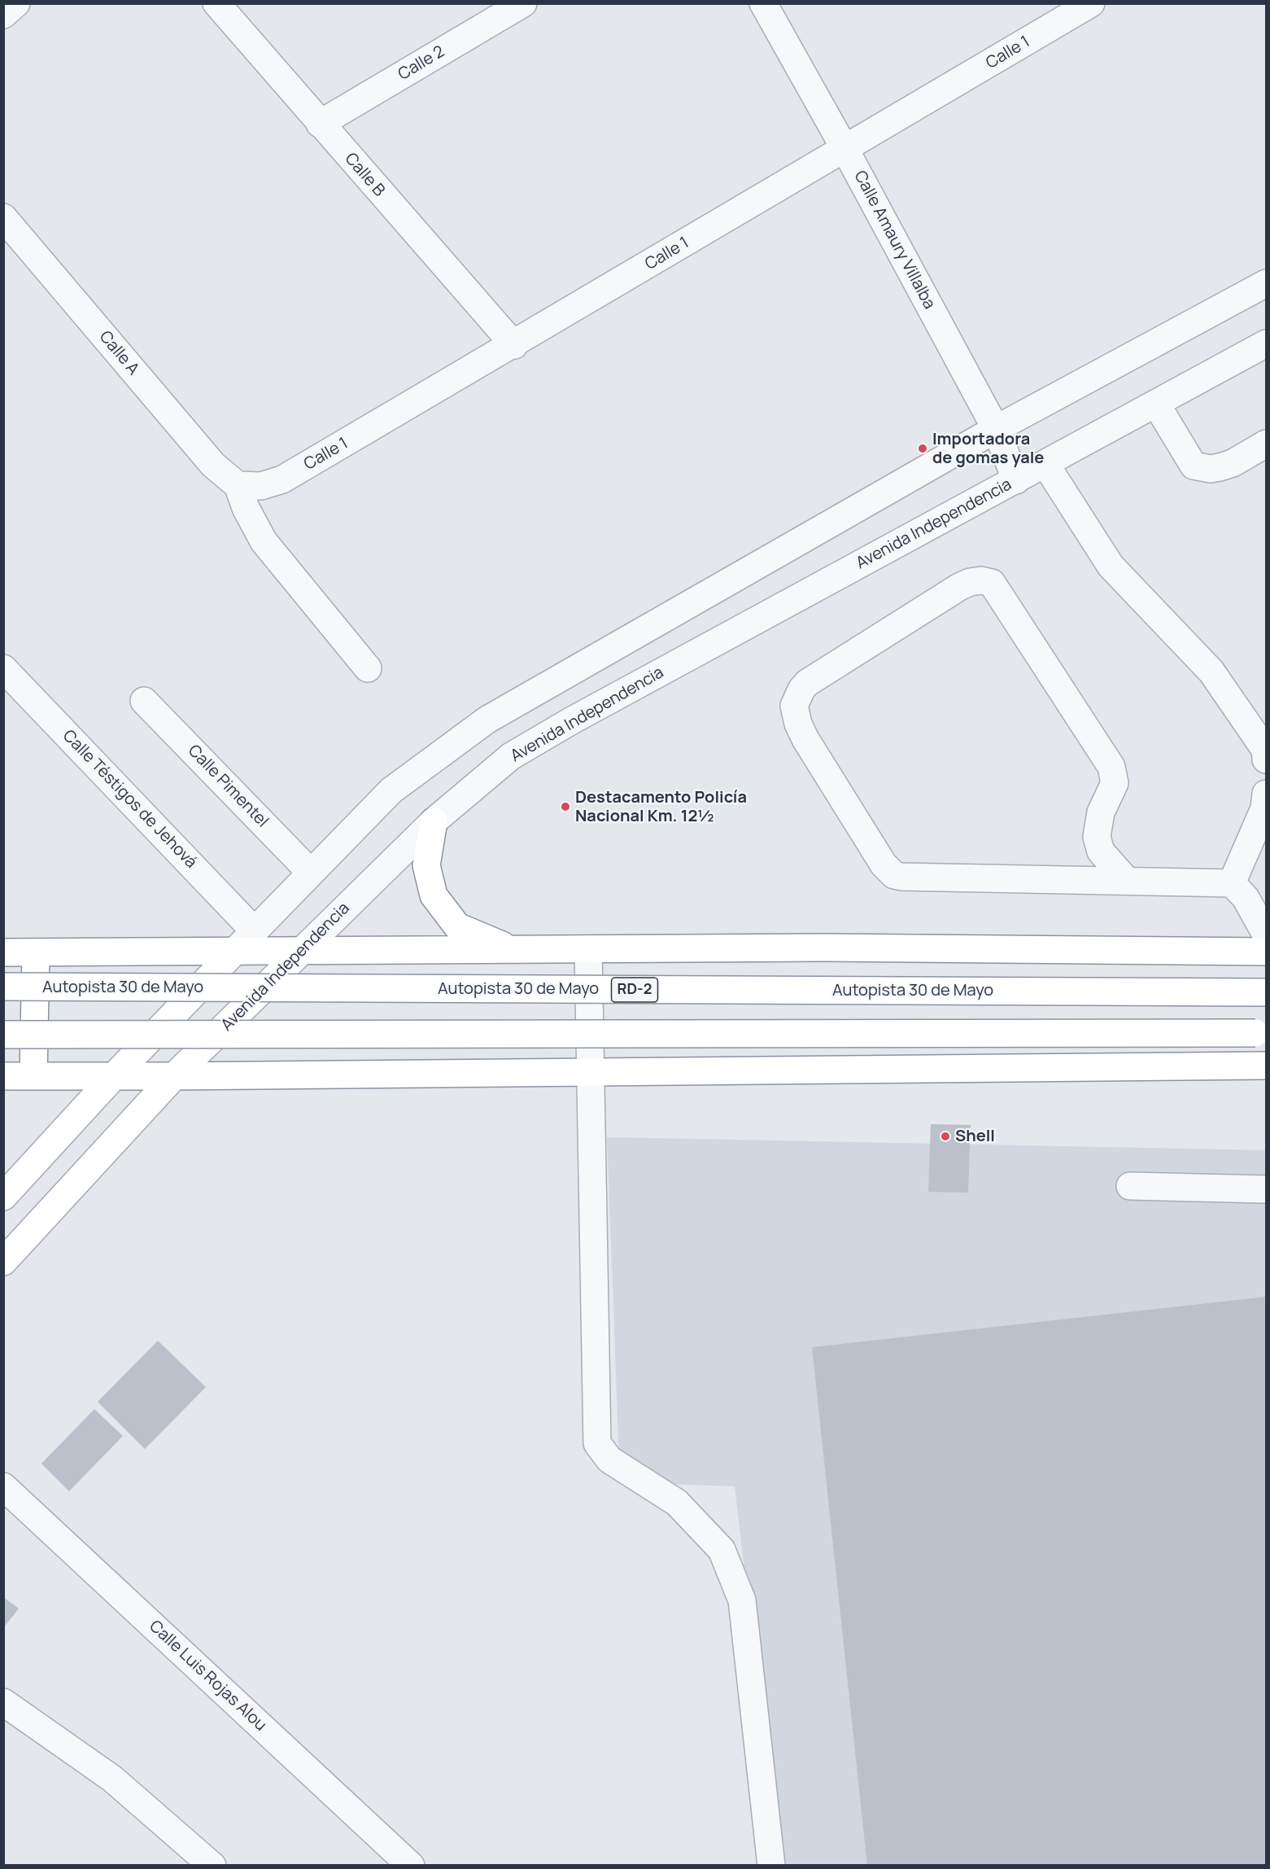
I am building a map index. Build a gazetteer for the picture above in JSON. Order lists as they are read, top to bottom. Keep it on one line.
{"streets":{"main road":["Avenida Independencia","Autopista 30 de Mayo","RD-2"],"street":["Calle 1","Calle 2","Calle B","Calle Amaury Villalba","Calle A","Calle Pimentel","Calle Téstigos de Jehová","Calle Luis Rojas Alou"]},"crossings":[["Calle 1","Calle B"],["Calle 1","Calle Amaury Villalba"],["Calle 1","Calle A"],["Calle 2","Calle B"],["Calle Amaury Villalba","Avenida Independencia"]],"places":["Importadora de gomas yale","Destacamento Policía Nacional Km. 12½","Shell"]}
